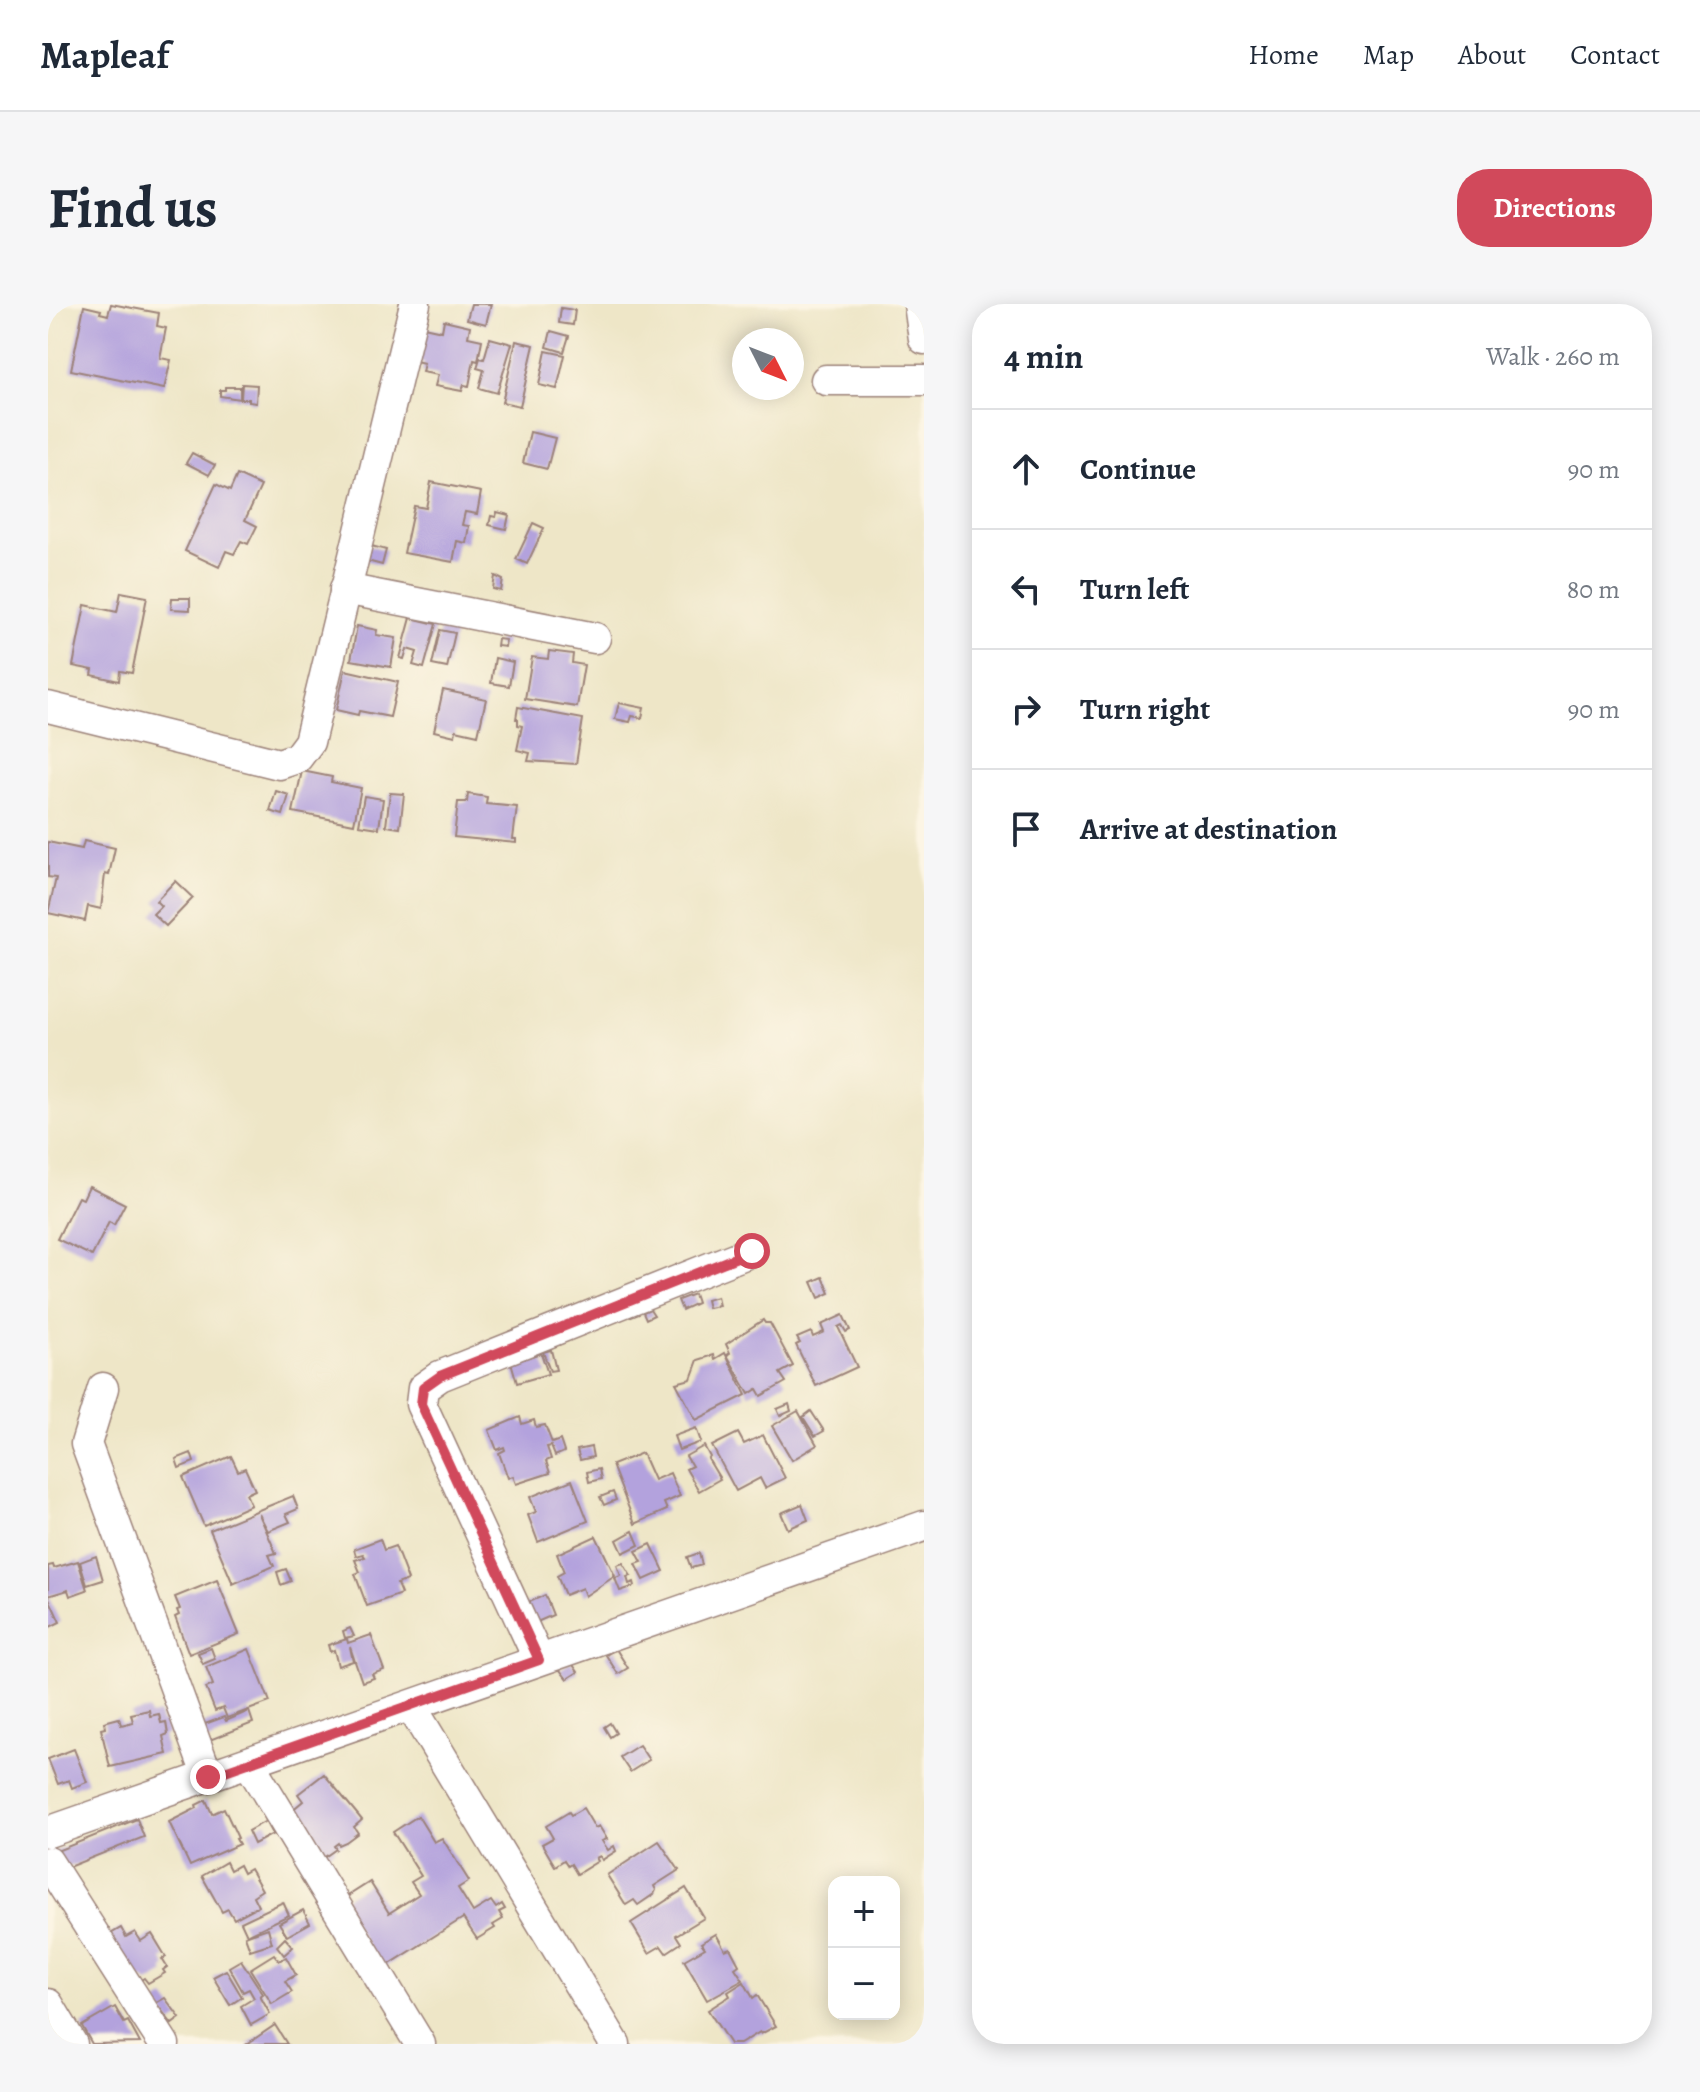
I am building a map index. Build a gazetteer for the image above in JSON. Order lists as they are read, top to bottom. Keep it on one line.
{"north":"bottom right","page":{"header":"Mapleaf","nav":["Home","Map","About","Contact"],"buttons":"Directions","title":"Find us","heading":["4 min","Walk · 260 m"],"list":[["Continue","90 m"],["Turn left","80 m"],["Turn right","90 m"],"Arrive at destination"],"map_buttons":["+","−"]}}
